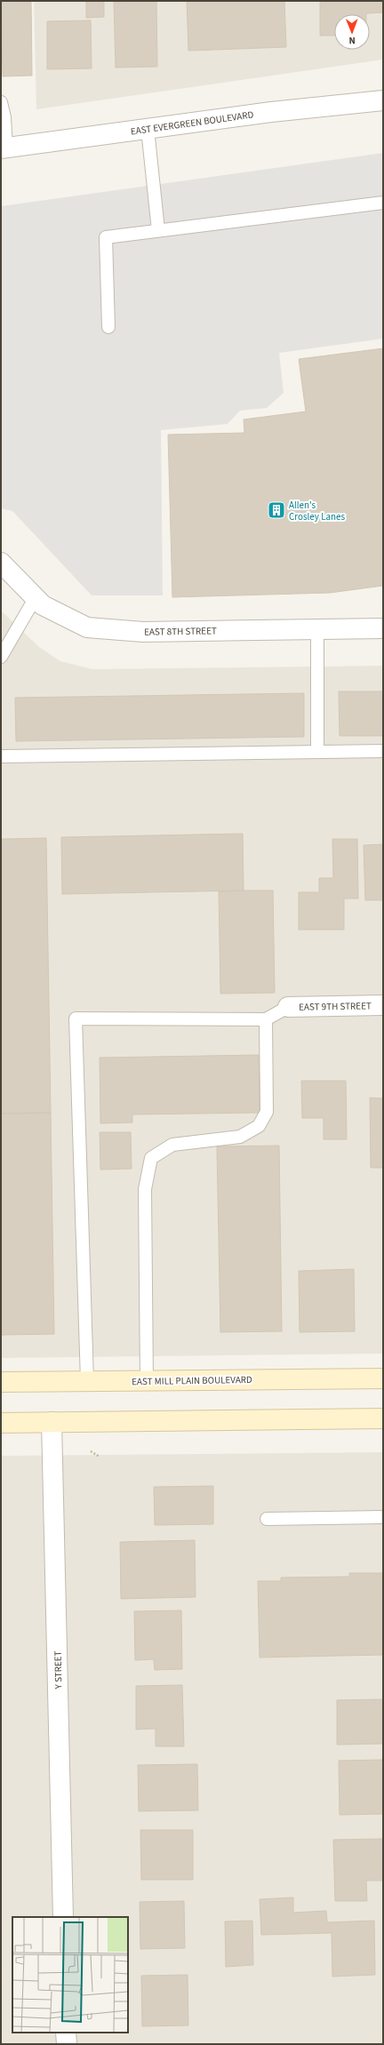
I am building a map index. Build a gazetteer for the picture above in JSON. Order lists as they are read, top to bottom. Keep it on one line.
{"streets":{"main road":["EAST MILL PLAIN BOULEVARD"],"street":["EAST EVERGREEN BOULEVARD","EAST 8TH STREET","EAST 9TH STREET","Y STREET"]},"places":{"building":["Allen's Crosley Lanes"]},"north":"bottom"}
